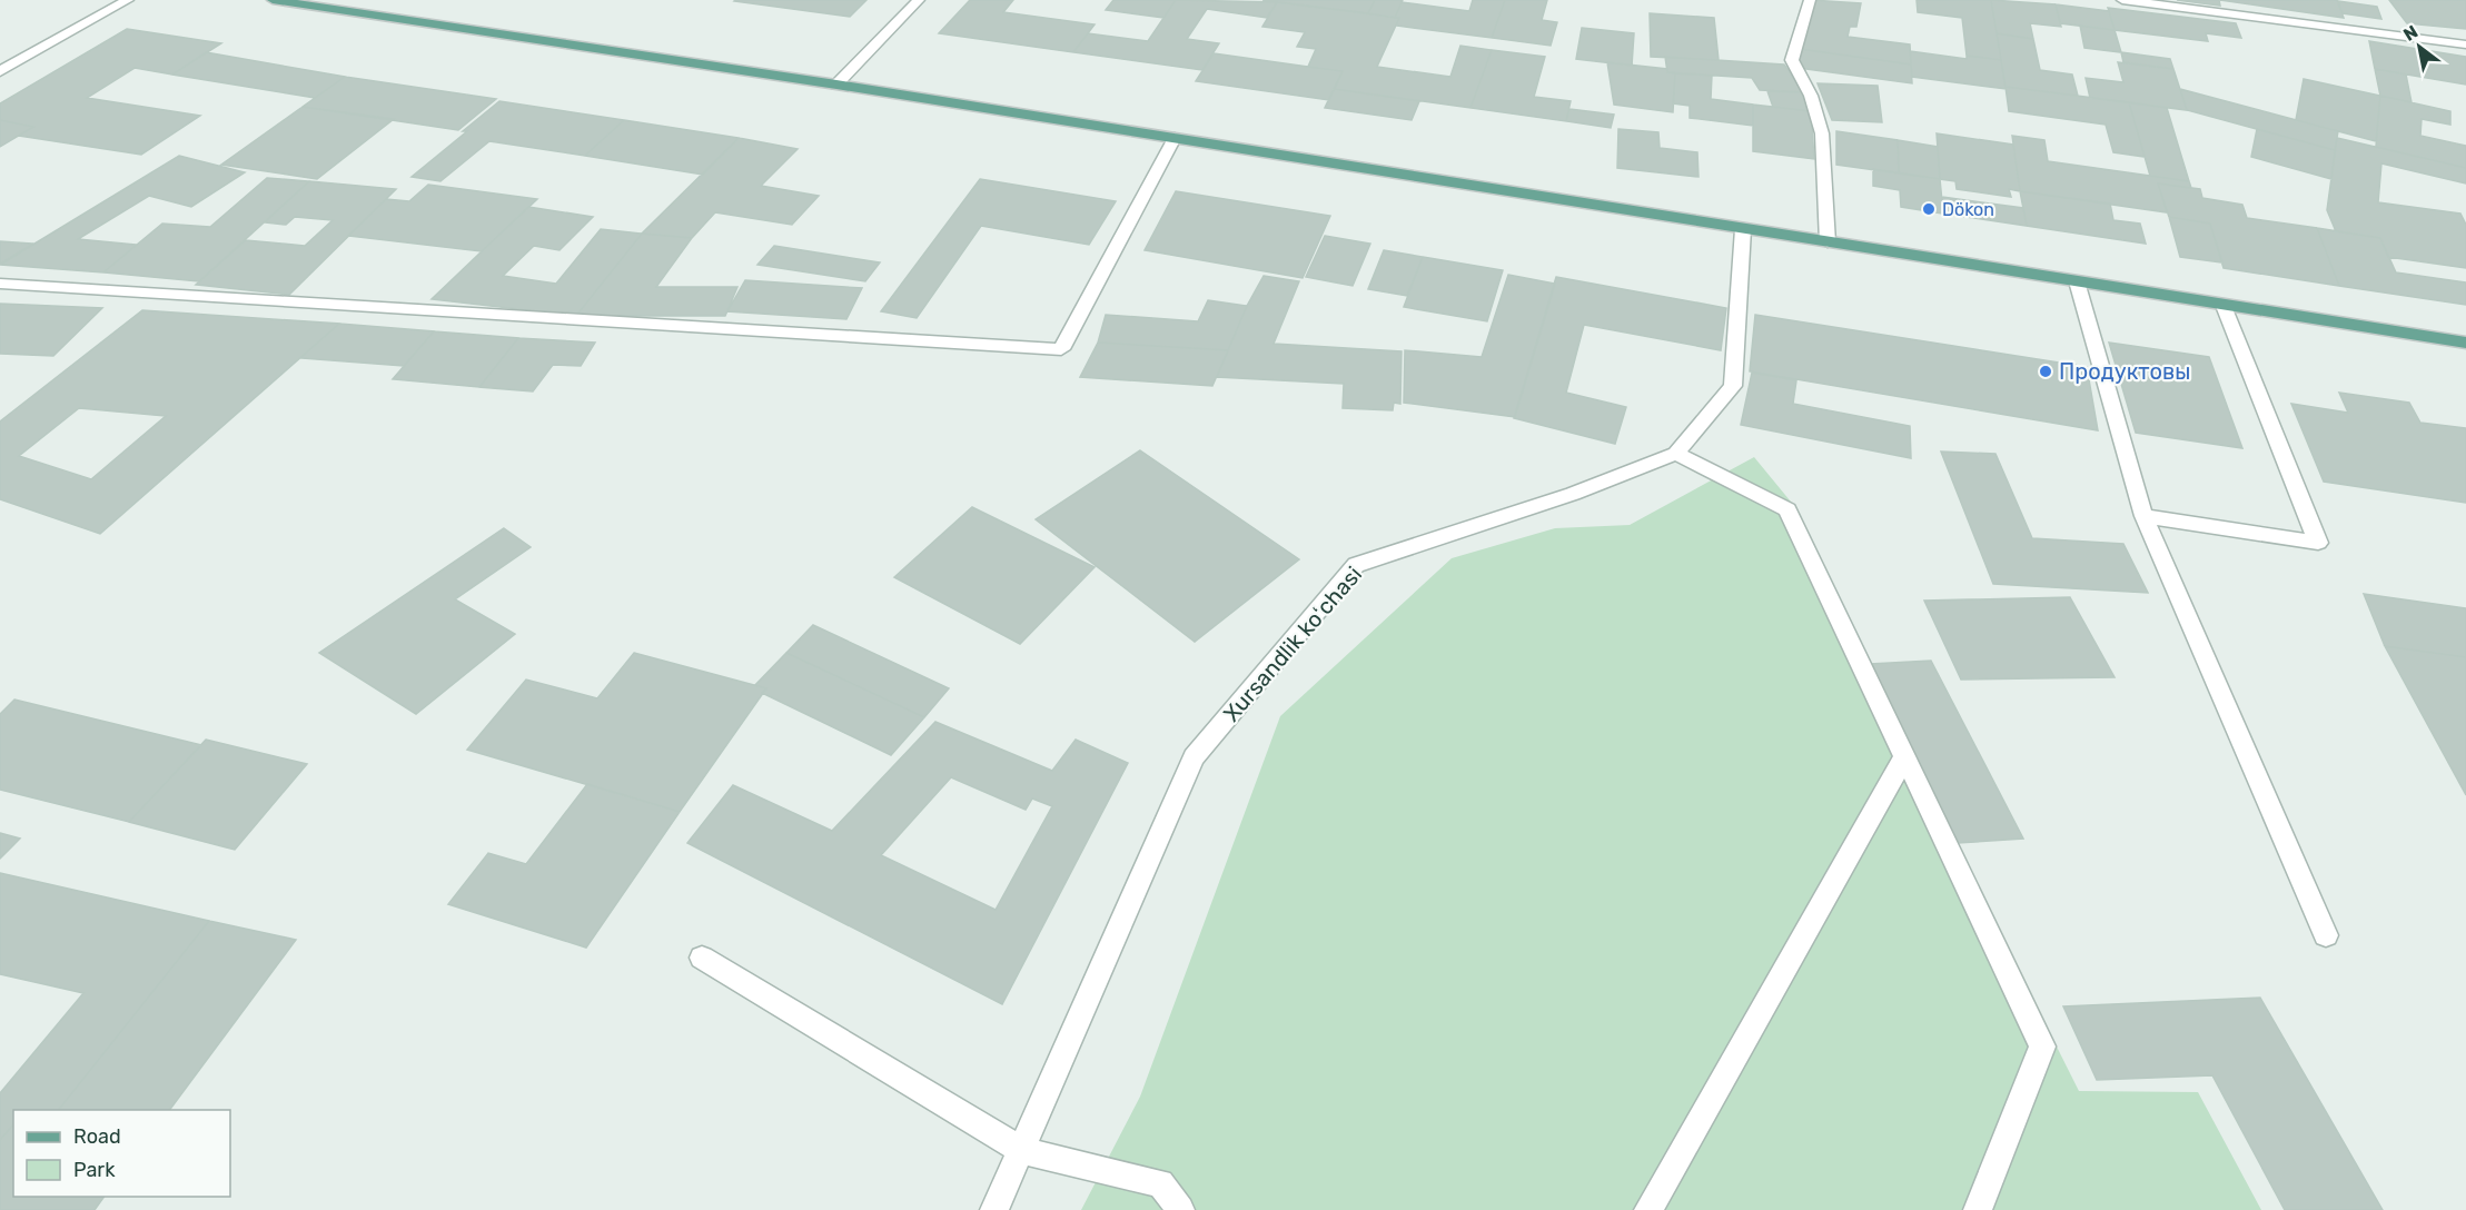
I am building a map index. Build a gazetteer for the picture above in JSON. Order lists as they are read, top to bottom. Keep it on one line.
{"streets":{"street":["Xursandlik koʻchasi"]},"places":["Dökon","Продуктовы"],"legend":["Road","Park"],"north":"top left"}
